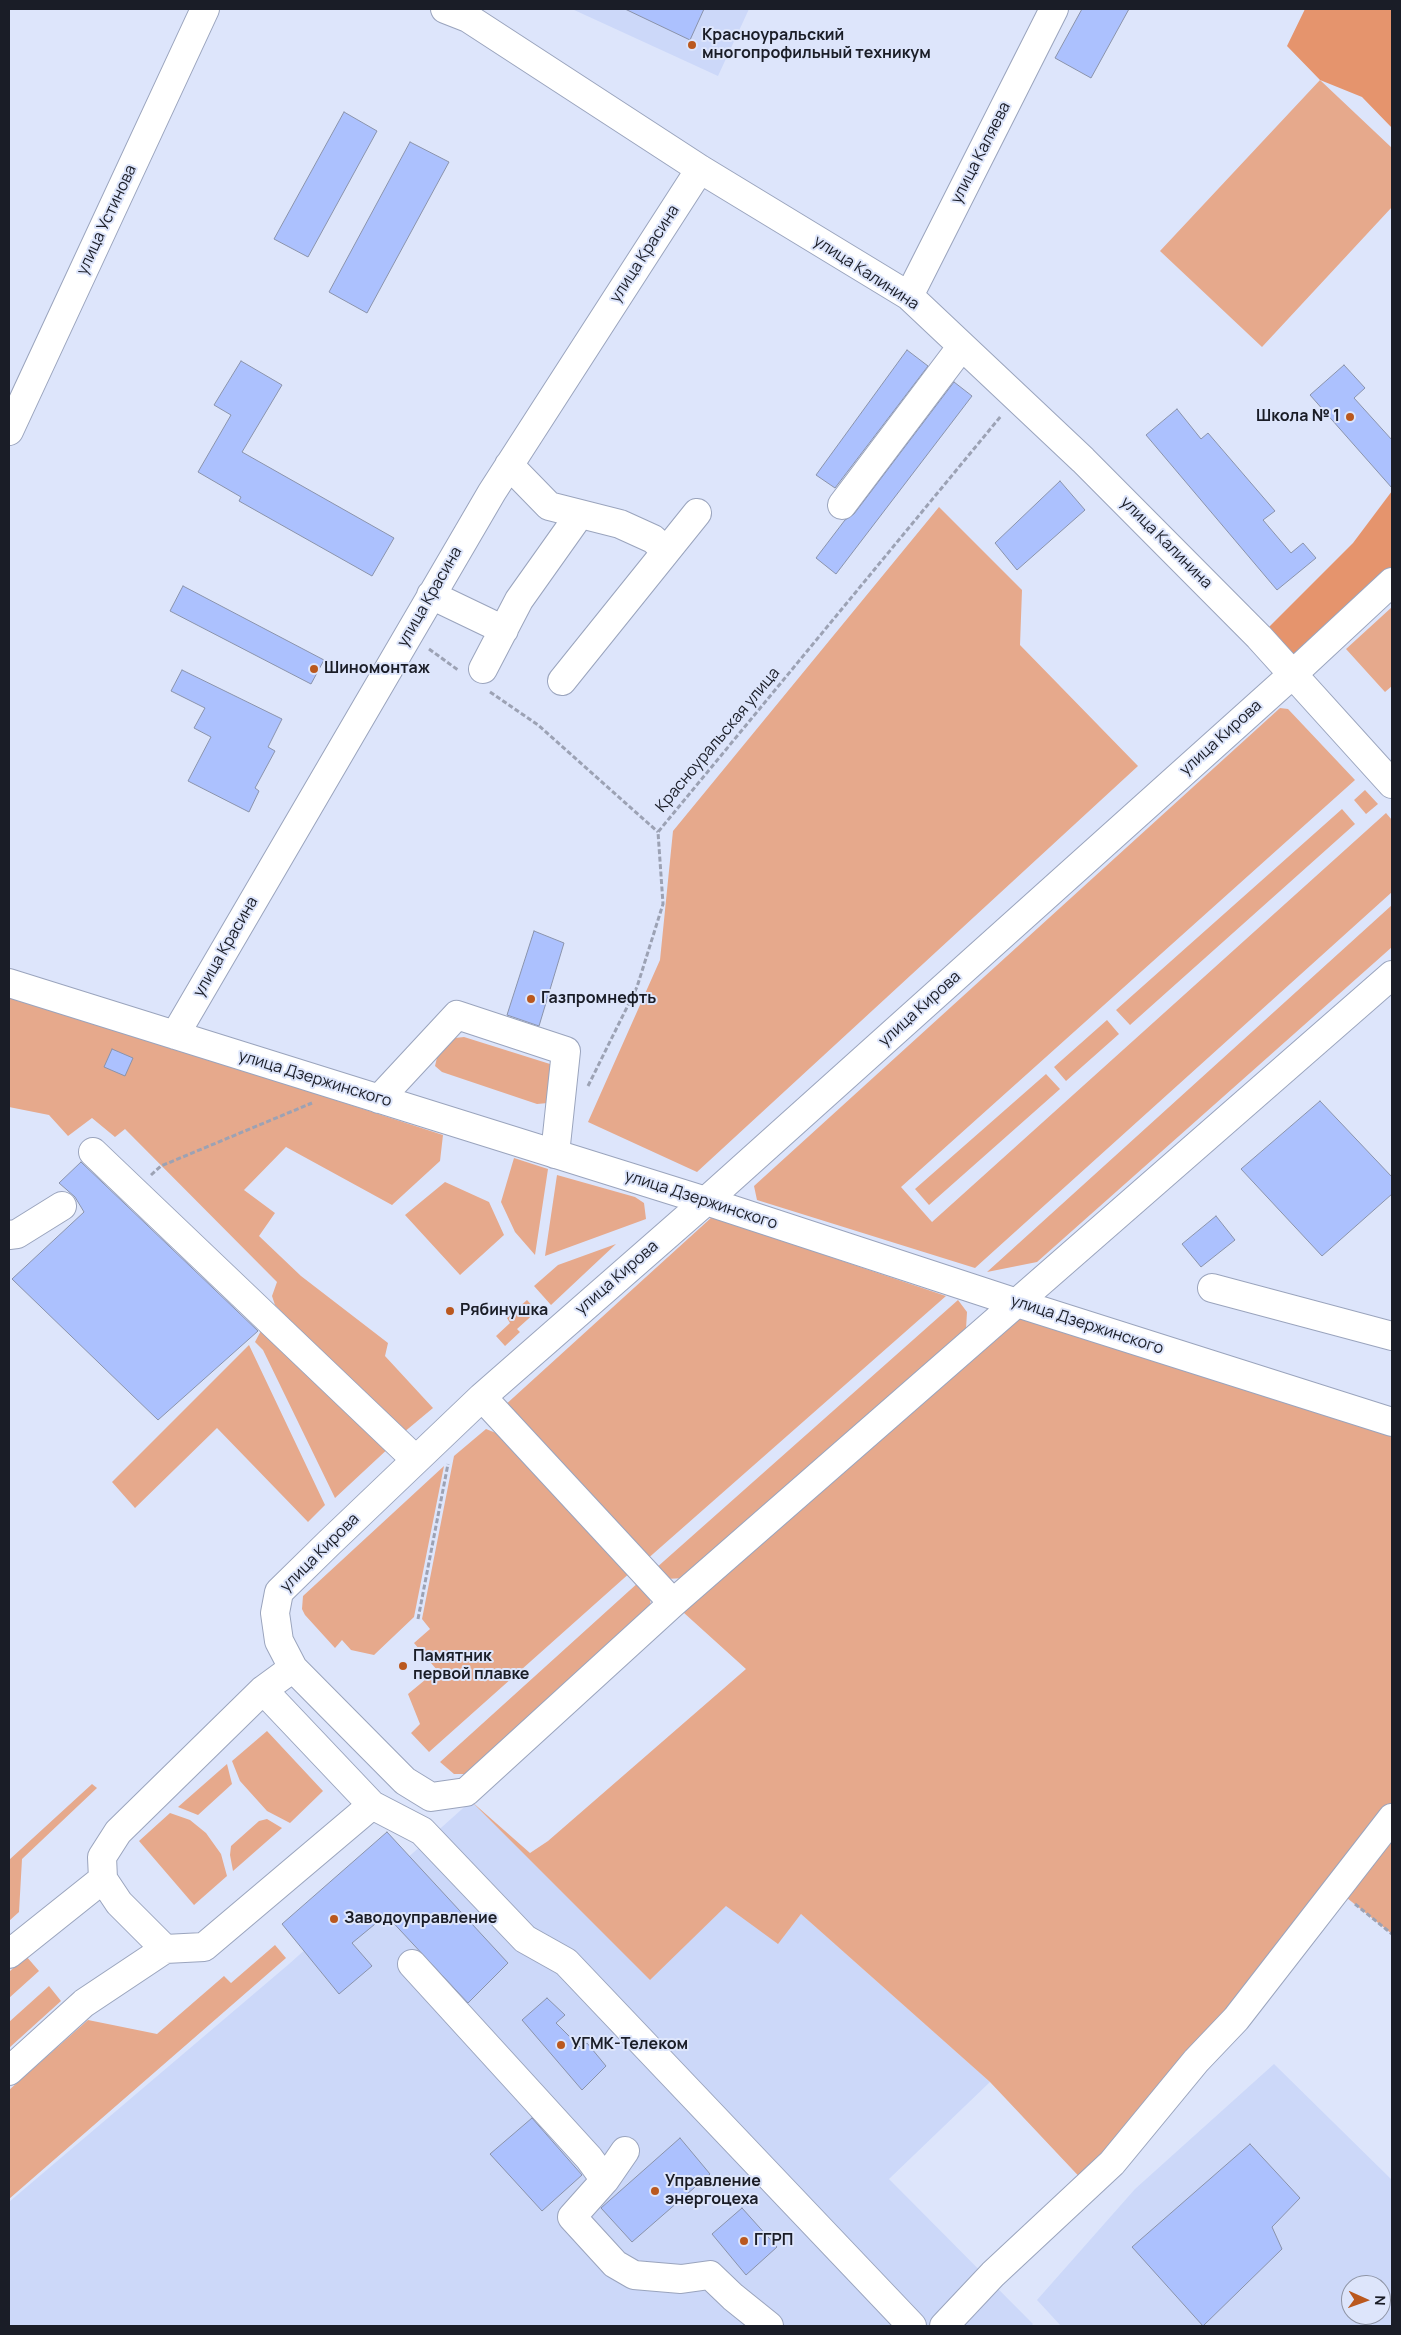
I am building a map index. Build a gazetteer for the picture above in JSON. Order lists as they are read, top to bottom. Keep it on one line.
{"streets":{"street":["улица Каляева","улица Устинова","улица Красина","улица Калинина","улица Кирова","улица Дзержинского"],"path":["Красноуральская улица"]},"crossings":[["улица Каляева","улица Калинина"],["улица Красина","улица Калинина"],["улица Красина","улица Дзержинского"],["улица Калинина","улица Кирова"],["улица Калинина","Красноуральская улица"],["улица Кирова","улица Дзержинского"]],"places":["Красноуральский многопрофильный техникум","Школа № 1","Шиномонтаж","Газпромнефть","Рябинушка","Памятник первой плавке","Заводоуправление","УГМК-Телеком","Управление энергоцеха","ГГРП"],"north":"right"}
